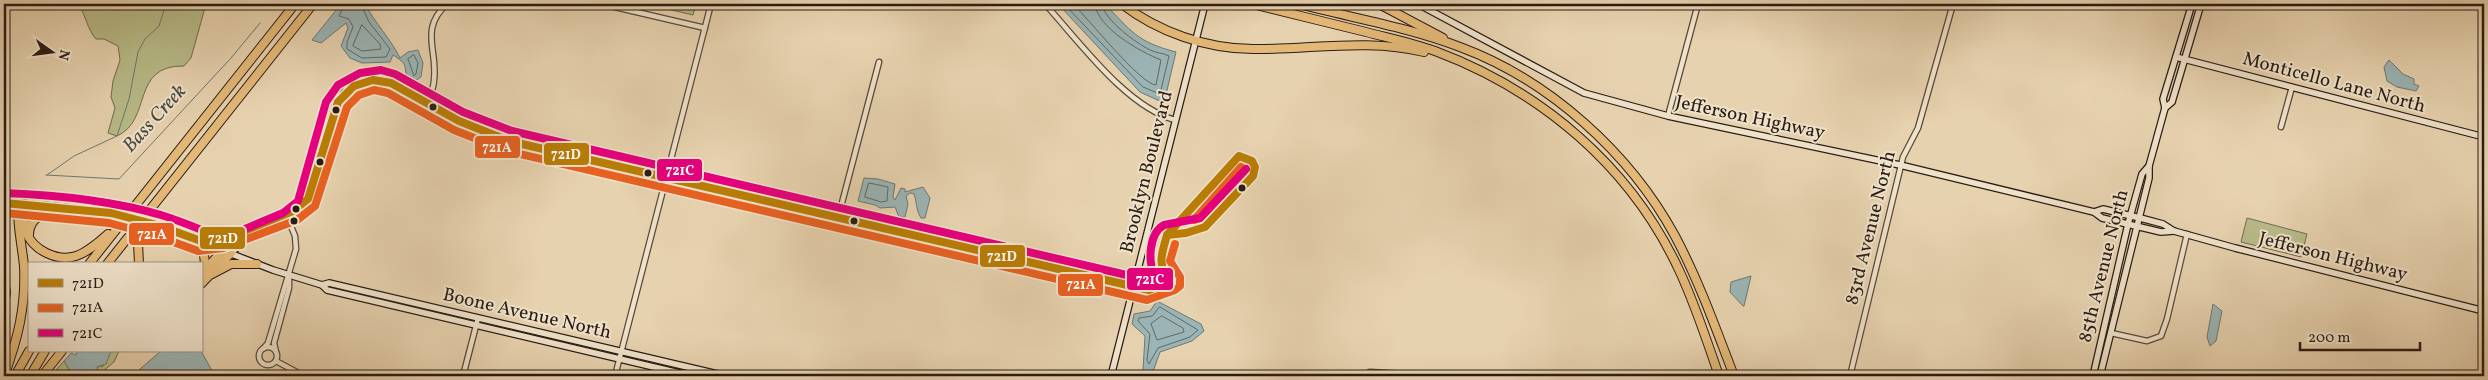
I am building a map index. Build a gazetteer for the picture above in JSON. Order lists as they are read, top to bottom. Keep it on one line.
{"streets":{"street":["Monticello Lane North","Jefferson Highway","Brooklyn Boulevard","83rd Avenue North","85th Avenue North","Boone Avenue North"]},"crossings":[["Monticello Lane North","85th Avenue North"],["Jefferson Highway","83rd Avenue North"],["Jefferson Highway","85th Avenue North"]],"water":["Bass Creek"],"lines":["transit line 721C","transit line 721D","transit line 721A"],"legend":["721D","721A","721C"],"scale_bar":"200 m","north":"right"}
